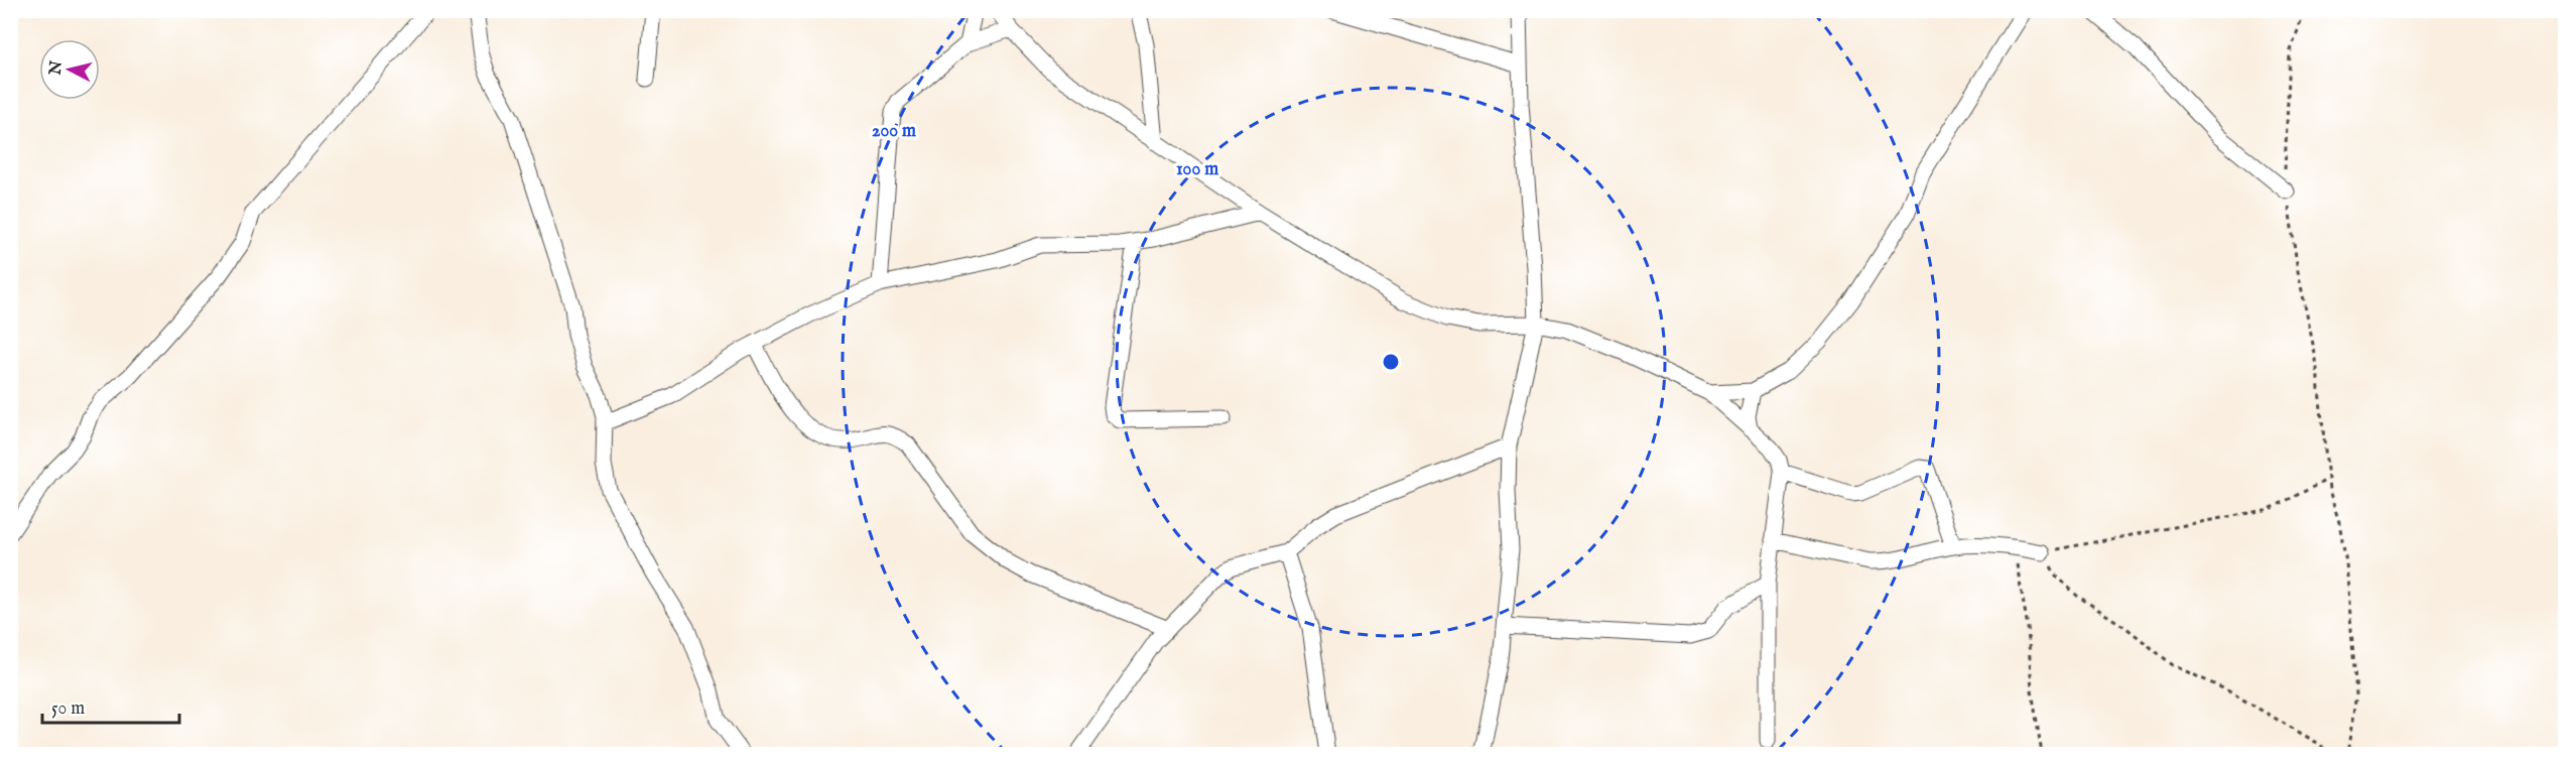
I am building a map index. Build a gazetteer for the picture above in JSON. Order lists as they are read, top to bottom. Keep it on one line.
{"scale_bar":"50 m","north":"left","rings":["200 m","100 m"]}
